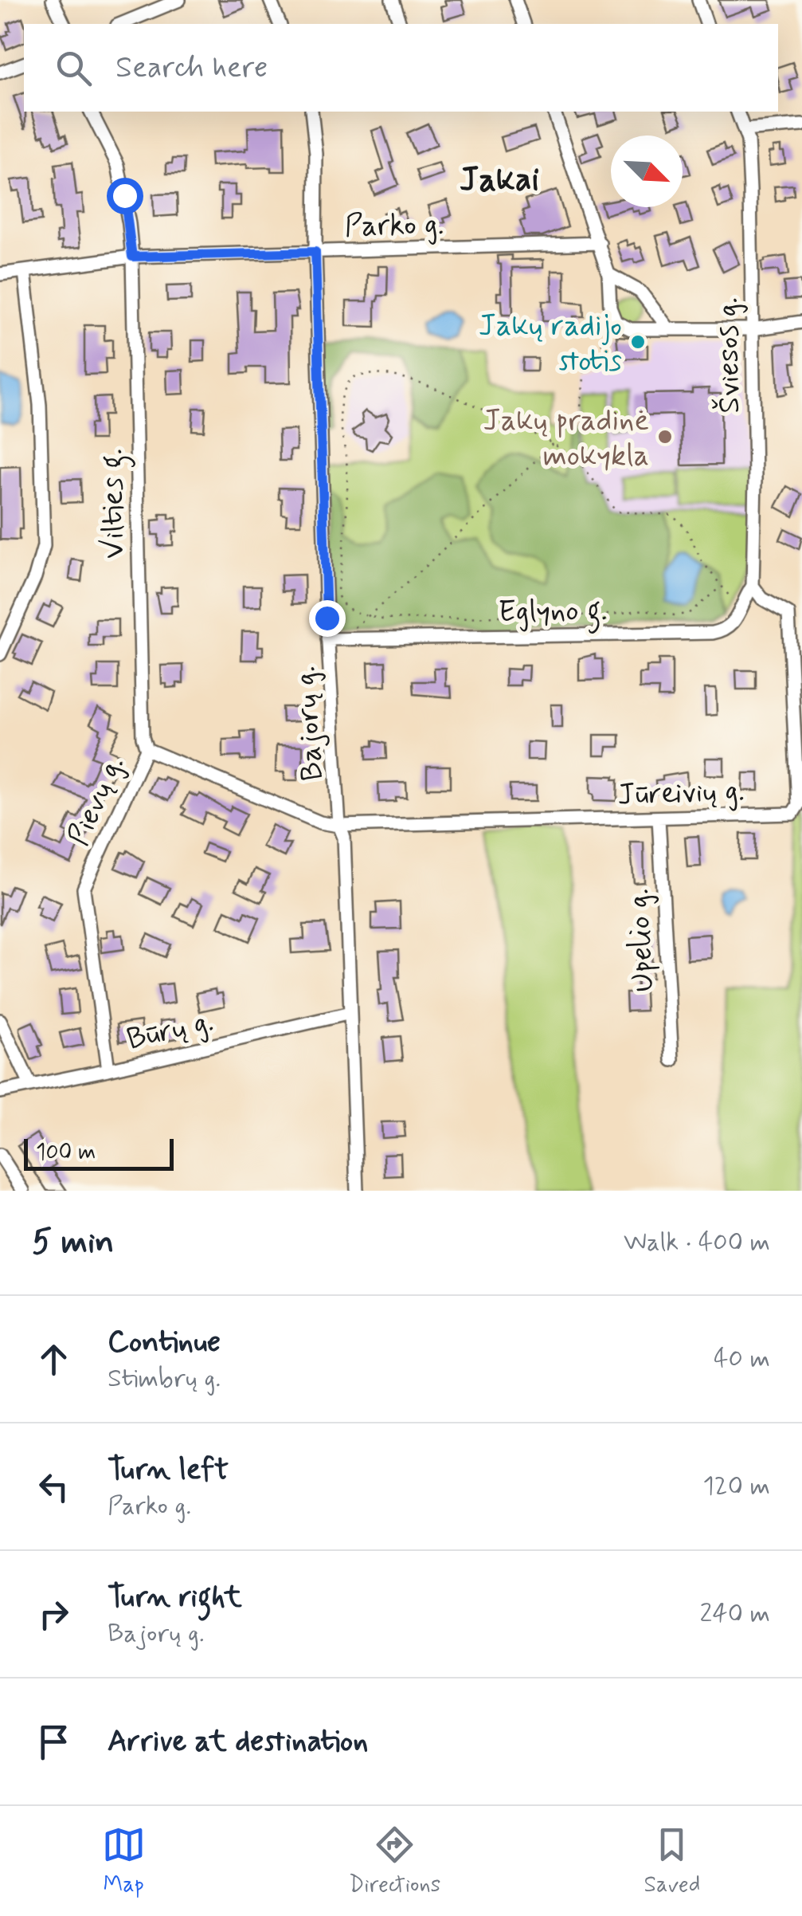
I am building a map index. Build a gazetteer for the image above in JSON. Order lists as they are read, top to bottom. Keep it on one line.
{"streets":{"street":["Parko g.","Šviesos g.","Vilties g.","Eglyno g.","Bajorų g.","Jūreivių g.","Pievų g.","Upelio g.","Būrų g."]},"crossings":[["Parko g.","Vilties g."],["Parko g.","Bajorų g."],["Šviesos g.","Eglyno g."],["Šviesos g.","Jūreivių g."],["Vilties g.","Pievų g."],["Eglyno g.","Bajorų g."],["Eglyno g.","Jūreivių g."],["Bajorų g.","Jūreivių g."],["Bajorų g.","Pievų g."],["Bajorų g.","Būrų g."],["Jūreivių g.","Pievų g."],["Jūreivių g.","Upelio g."],["Pievų g.","Būrų g."]],"districts":["Jakai"],"places":["Jakų radijo stotis","Jakų pradinė mokykla"],"scale_bar":"100 m","north":"bottom right","page":{"search":"Search here","scale":"100 m","heading":["5 min","Walk · 400 m"],"list":[["Continue","Stimbrų g.","40 m"],["Turn left","Parko g.","120 m"],["Turn right","Bajorų g.","240 m"],"Arrive at destination"],"nav":["Map","Directions","Saved"]}}
